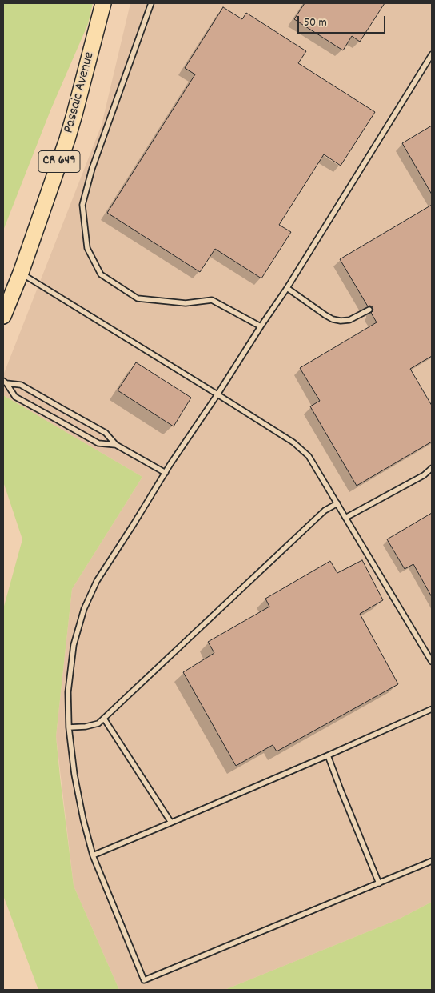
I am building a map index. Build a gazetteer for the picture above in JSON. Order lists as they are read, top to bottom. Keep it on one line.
{"streets":{"main road":["Passaic Avenue","CR 649"]},"scale_bar":"50 m"}
